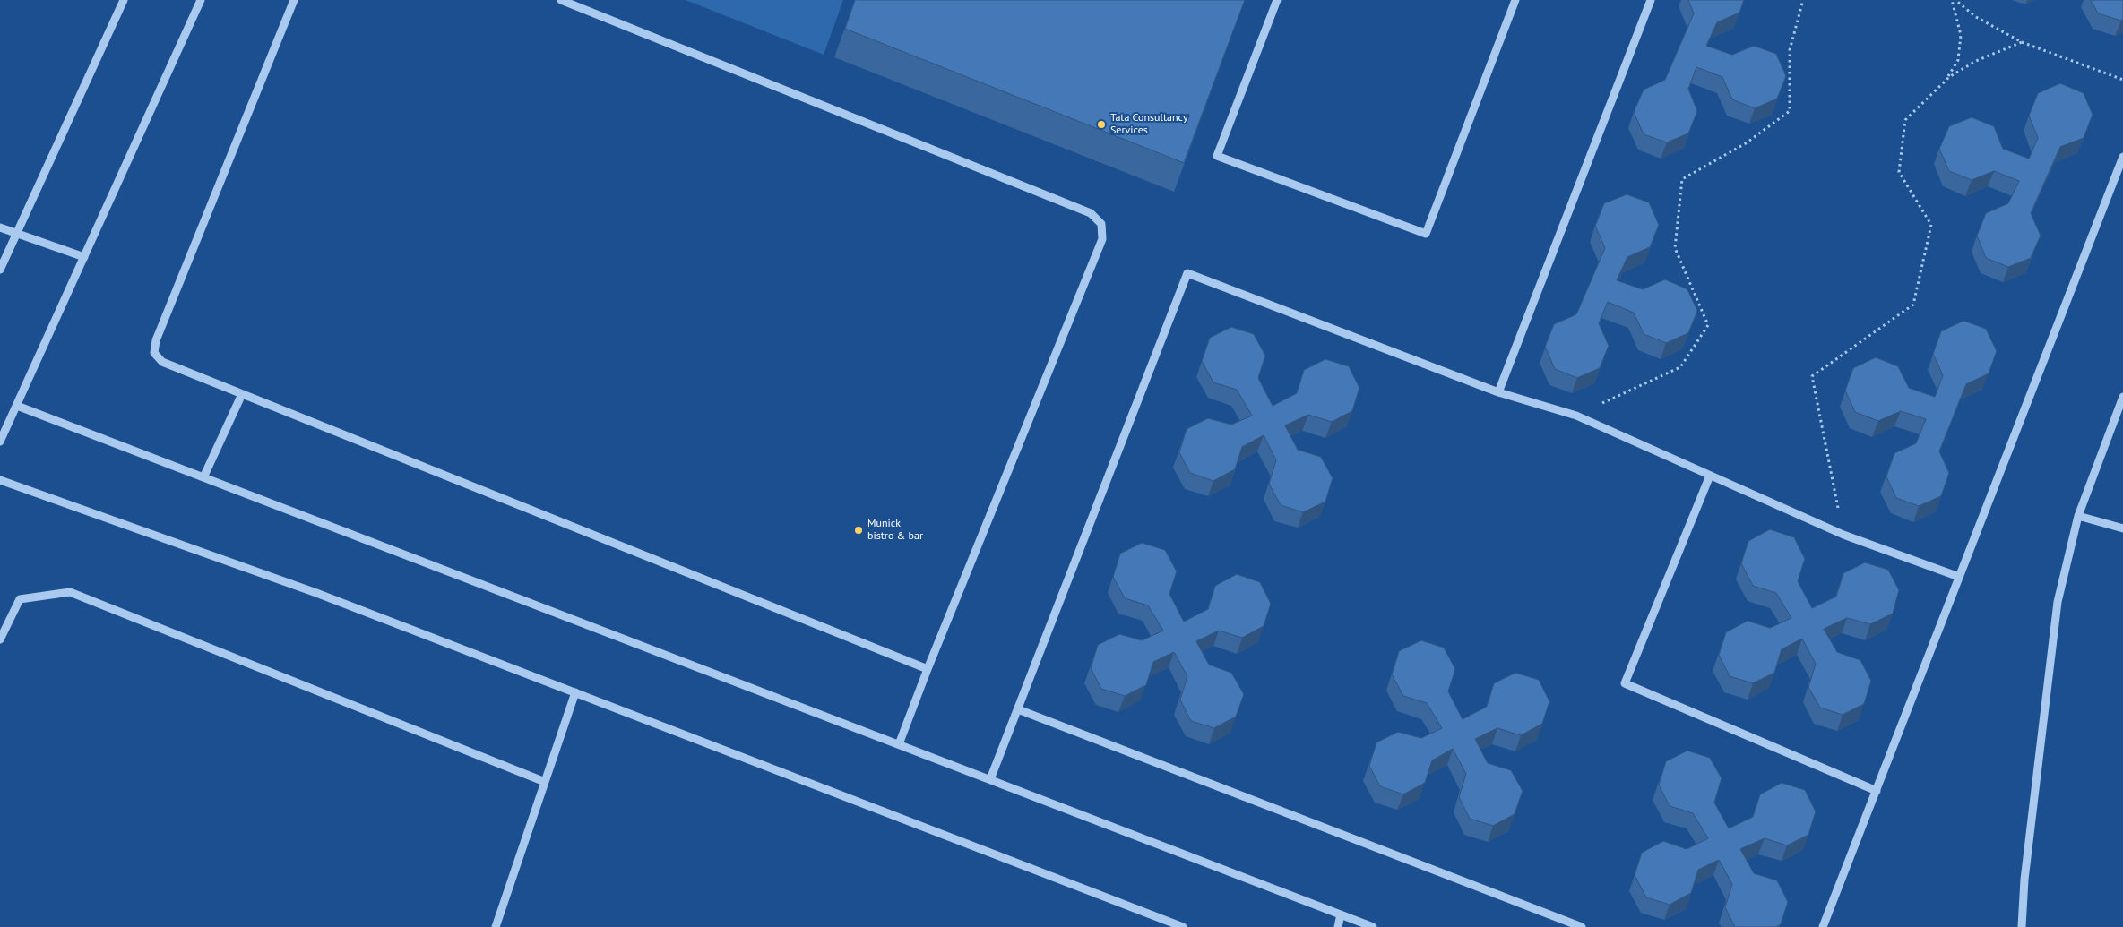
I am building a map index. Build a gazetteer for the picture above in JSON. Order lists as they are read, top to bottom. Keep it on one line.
{"places":["Tata Consultancy Services","Munick bistro & bar"]}
